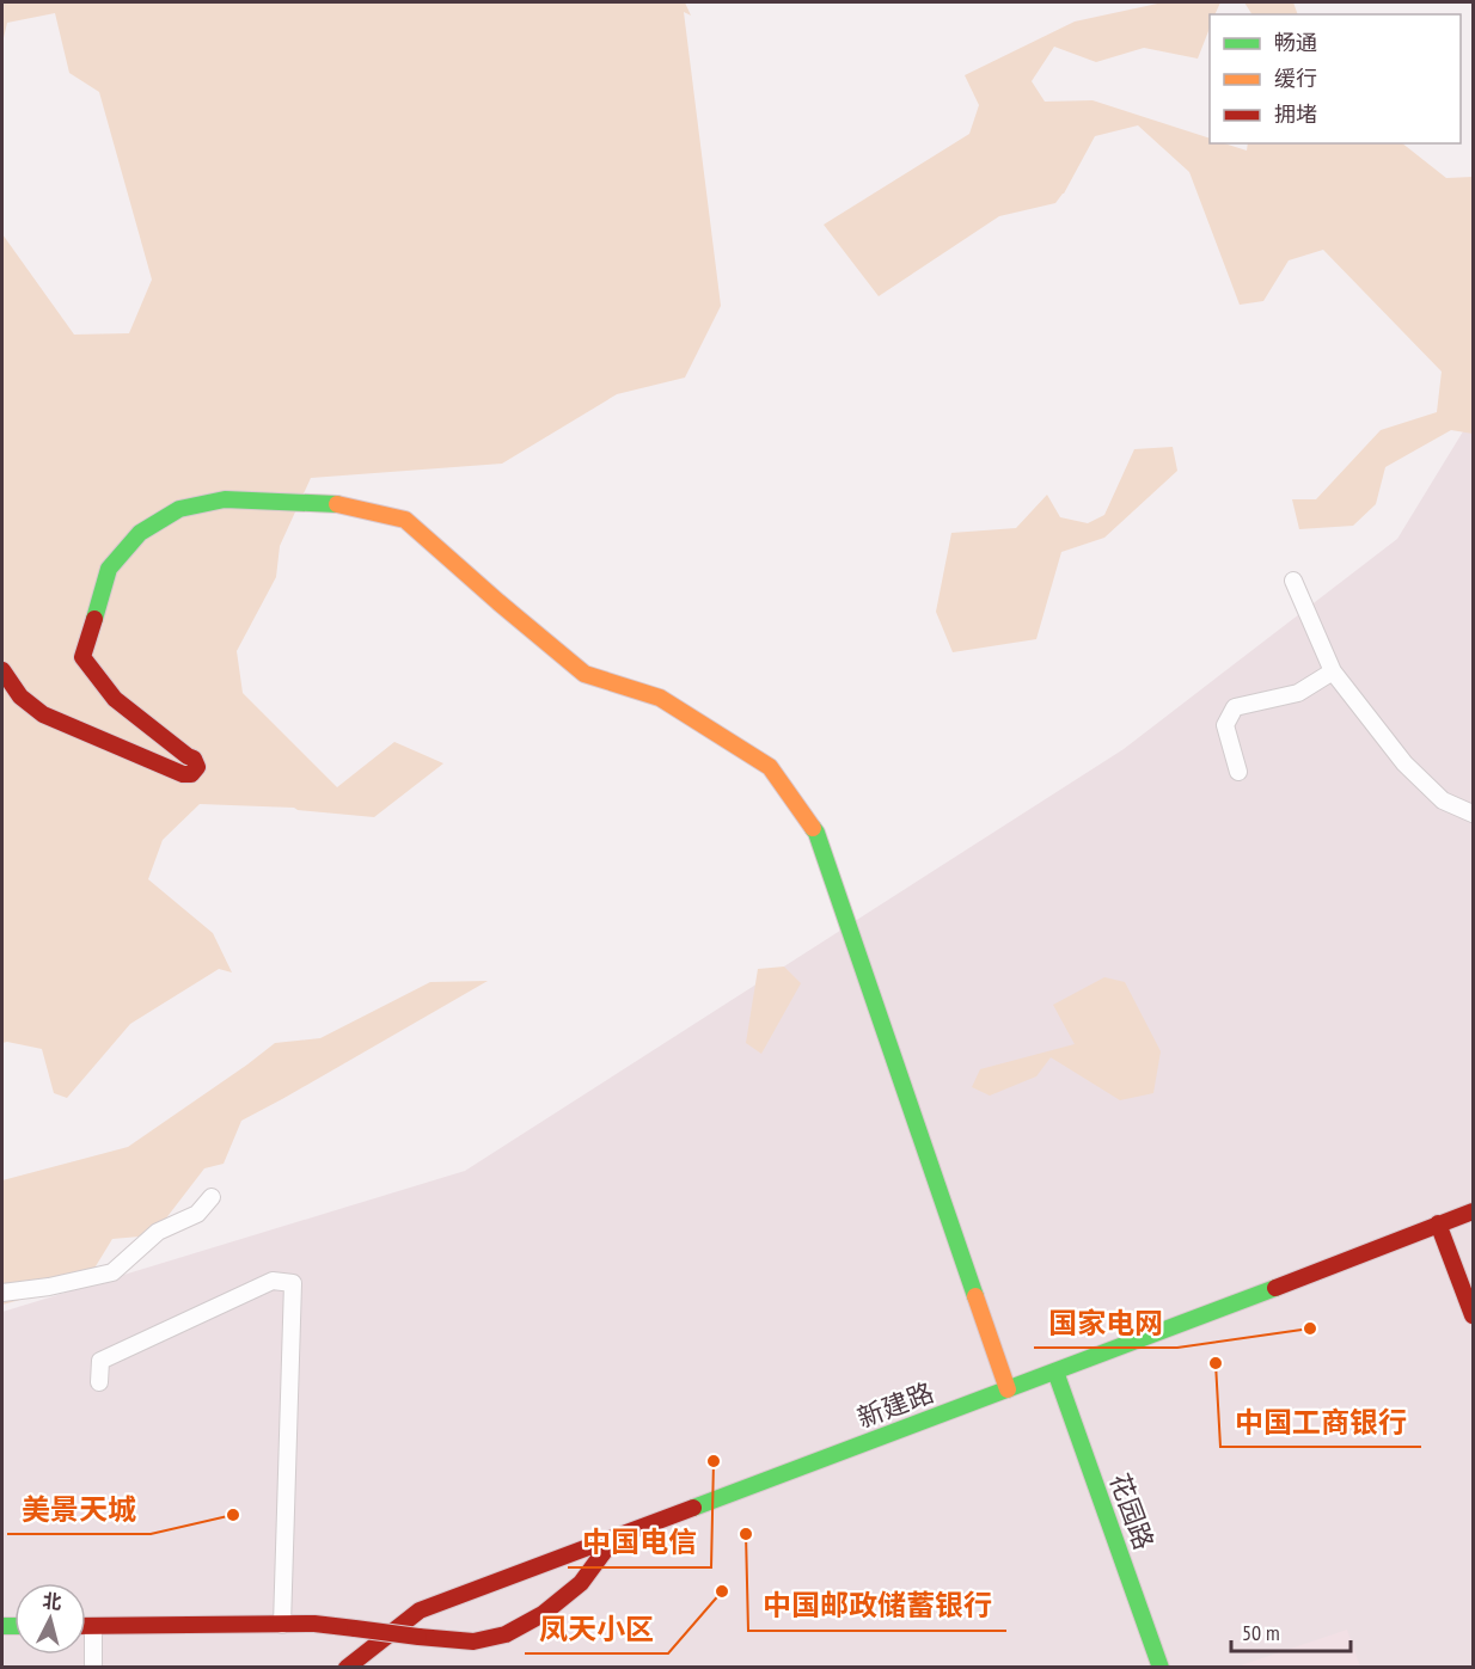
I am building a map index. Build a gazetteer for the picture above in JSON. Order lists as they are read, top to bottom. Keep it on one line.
{"streets":{"street":["新建路","花园路"]},"crossings":[["新建路","花园路"]],"places":["国家电网","中国工商银行","中国电信","美景天城","中国邮政储蓄银行","凤天小区"],"legend":["畅通","缓行","拥堵"],"scale_bar":"50 m","north":"top"}
